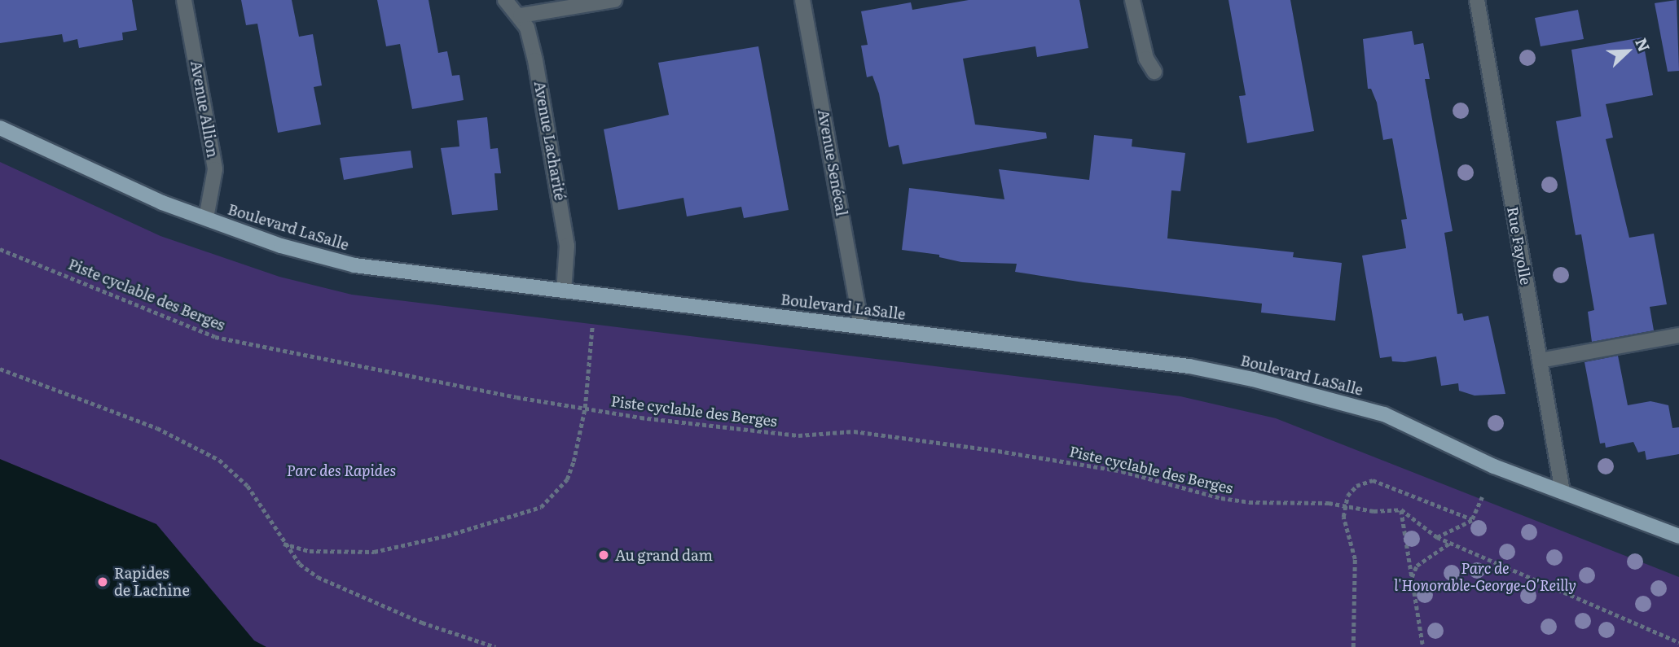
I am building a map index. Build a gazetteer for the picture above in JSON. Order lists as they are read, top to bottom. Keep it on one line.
{"streets":{"main road":["Boulevard LaSalle"],"street":["Avenue Allion","Avenue Lacharité","Avenue Senécal","Rue Fayolle"],"path":["Piste cyclable des Berges"]},"crossings":[["Avenue Allion","Boulevard LaSalle"],["Avenue Lacharité","Boulevard LaSalle"],["Avenue Senécal","Boulevard LaSalle"],["Boulevard LaSalle","Rue Fayolle"]],"parks":["Parc des Rapides","Parc de l'Honorable-George-O'Reilly"],"places":["Au grand dam","Rapides de Lachine"],"north":"top right"}
